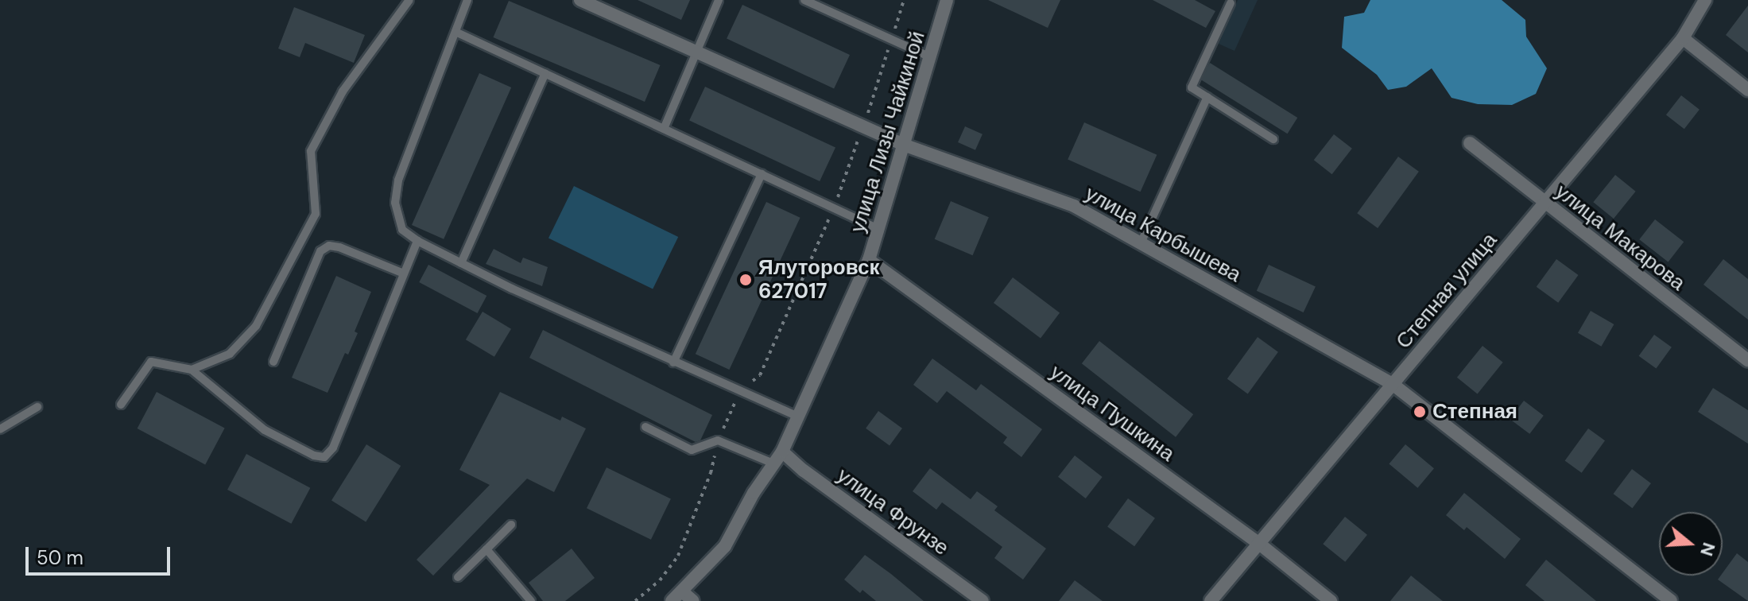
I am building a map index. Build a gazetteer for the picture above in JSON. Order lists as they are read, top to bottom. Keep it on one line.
{"streets":{"street":["улица Лизы Чайкиной","улица Карбышева","улица Макарова","Степная улица","улица Пушкина","улица Фрунзе"]},"crossings":[["улица Лизы Чайкиной","улица Карбышева"],["улица Лизы Чайкиной","улица Пушкина"],["улица Лизы Чайкиной","улица Фрунзе"],["улица Карбышева","Степная улица"],["улица Макарова","Степная улица"],["Степная улица","улица Пушкина"]],"places":["Ялуторовск 627017","Степная"],"scale_bar":"50 m","north":"right"}
